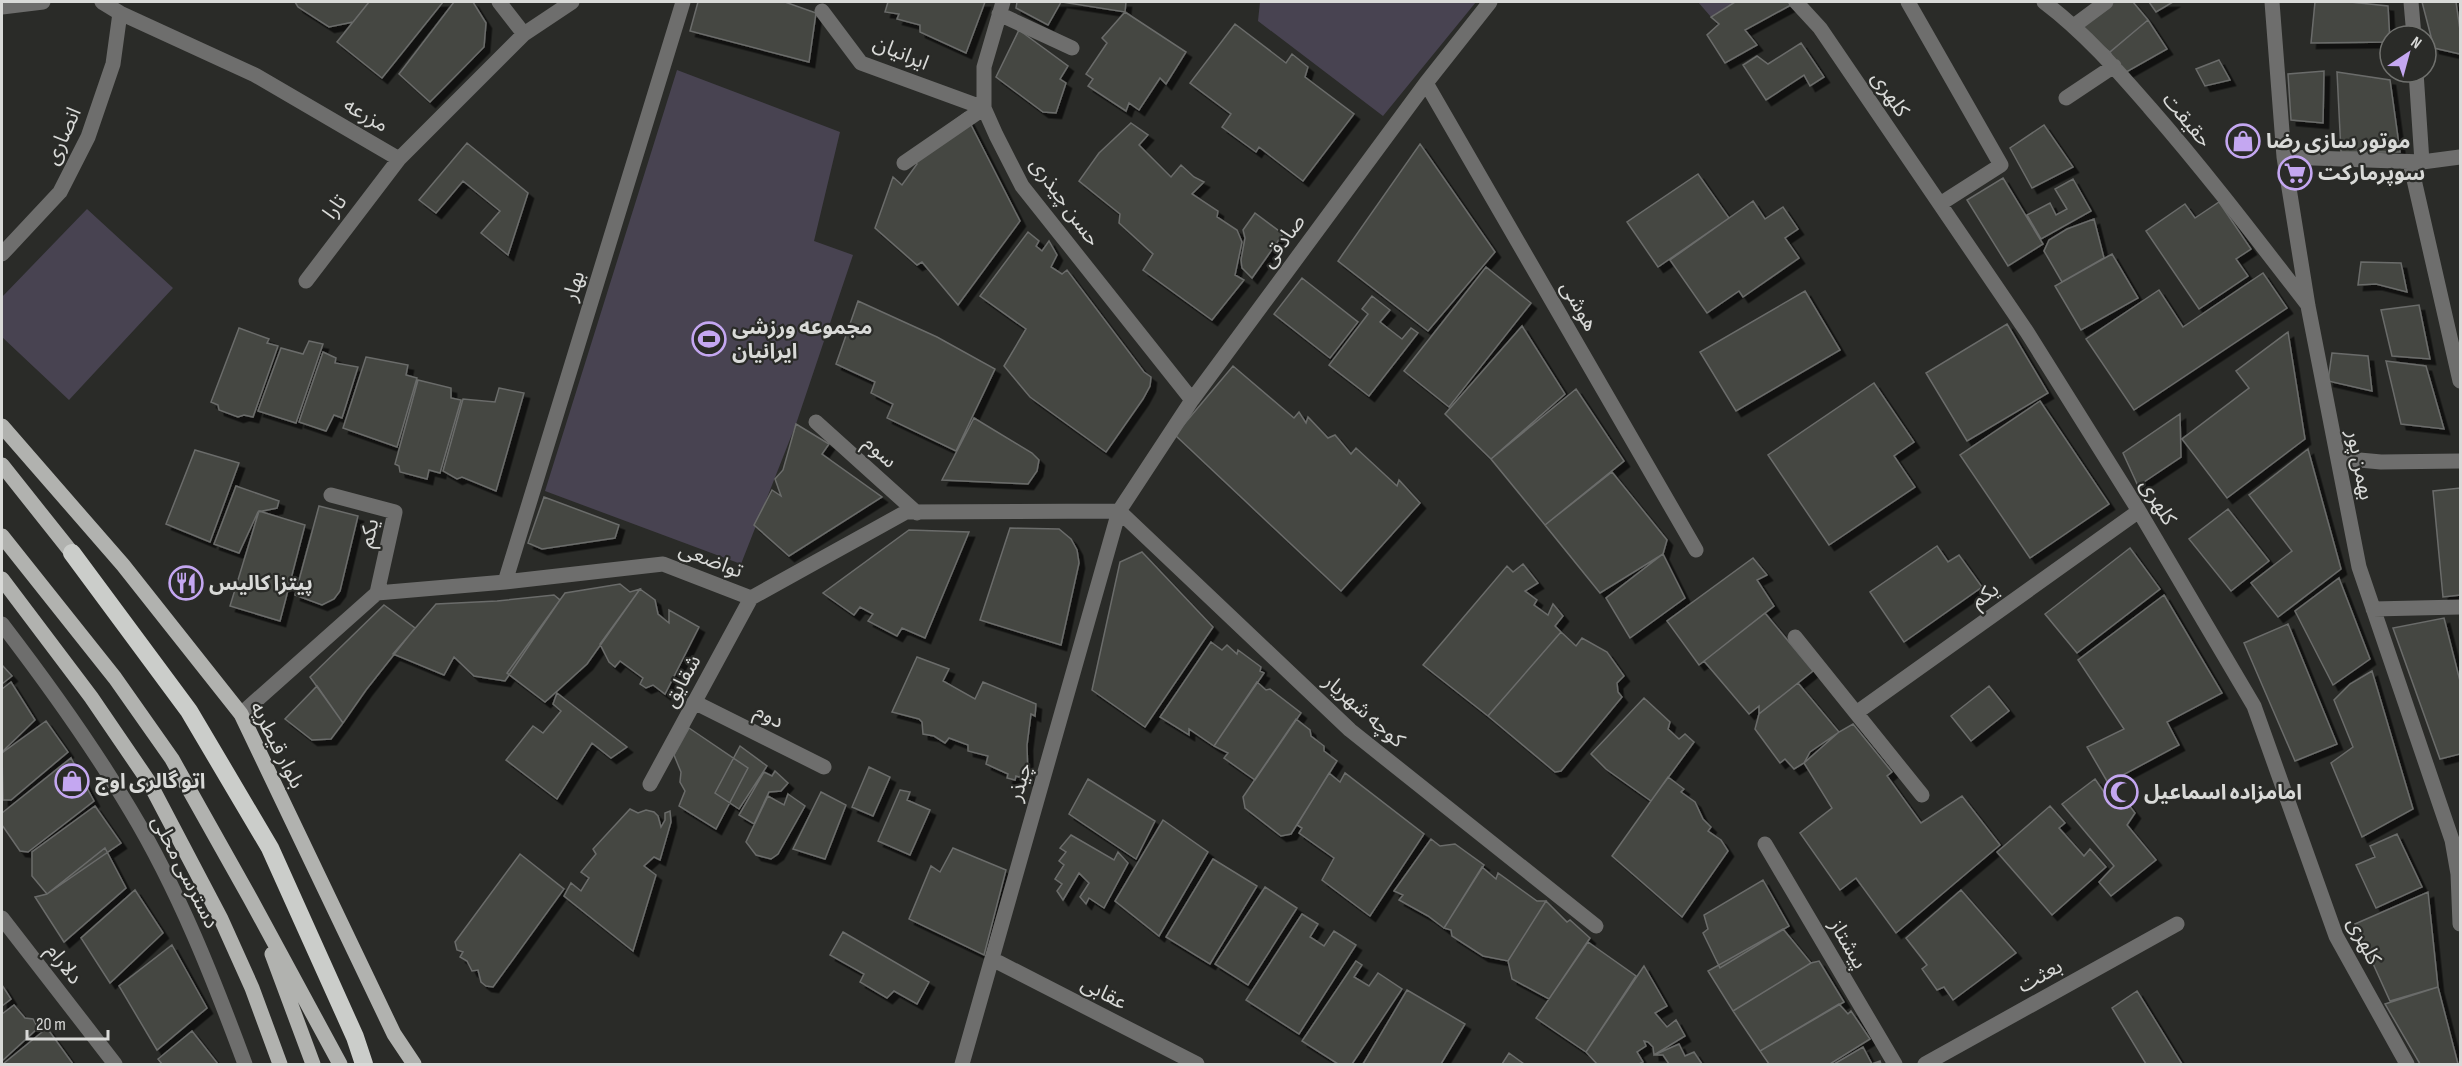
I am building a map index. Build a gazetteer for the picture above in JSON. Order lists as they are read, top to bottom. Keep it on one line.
{"streets":{"main road":["بلوار قیطریه"],"street":["ایرانیان","کلهری","مزرعه","حقیقت","انصاری","حسن چیذری","تارا","صادقی","بهار","هوشی","سوم","بهمن پور","یکم","تواضعی","شقایق","کوچه شهریار","دوم","چیذر","دسترسی محلی","پیشتاز","دلارام","بعثت","عقابی"]},"crossings":[["ایرانیان","حسن چیذری"],["کلهری","یکم"],["مزرعه","انصاری"],["مزرعه","تارا"],["حقیقت","بهمن پور"],["حسن چیذری","صادقی"],["صادقی","هوشی"],["صادقی","تواضعی"],["صادقی","کوچه شهریار"],["صادقی","چیذر"],["بهار","تواضعی"],["سوم","تواضعی"],["یکم","تواضعی"],["تواضعی","شقایق"],["تواضعی","کوچه شهریار"],["تواضعی","چیذر"],["شقایق","دوم"],["کوچه شهریار","چیذر"],["چیذر","عقابی"]],"places":{"shop":["موتور سازی رضا","اتو گالری اوج"],"supermarket":["سوپرمارکت"],"sports":["مجموعه ورزشی ایرانیان"],"restaurant":["پیتزا کالیس"],"mosque":["امامزاده اسماعیل"]},"scale_bar":"20 m","north":"top right"}
